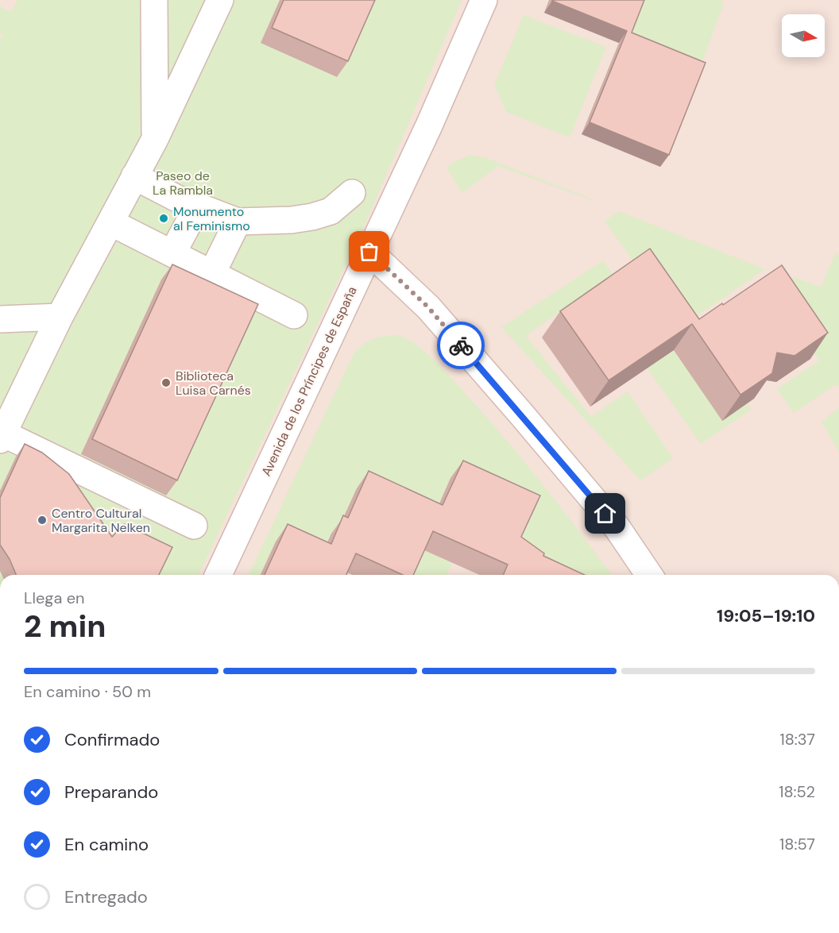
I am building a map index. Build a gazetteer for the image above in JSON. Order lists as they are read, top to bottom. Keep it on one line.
{"streets":{"street":["Avenida de los Príncipes de España"]},"parks":["Paseo de La Rambla"],"places":["Monumento al Feminismo","Biblioteca Luisa Carnés","Centro Cultural Margarita Nelken"],"north":"right","page":{"heading":["2 min","Llega en","19:05–19:10"],"bar":"En camino · 50 m","list":[["Confirmado","18:37"],["Preparando","18:52"],["En camino","18:57"],"Entregado"]}}
